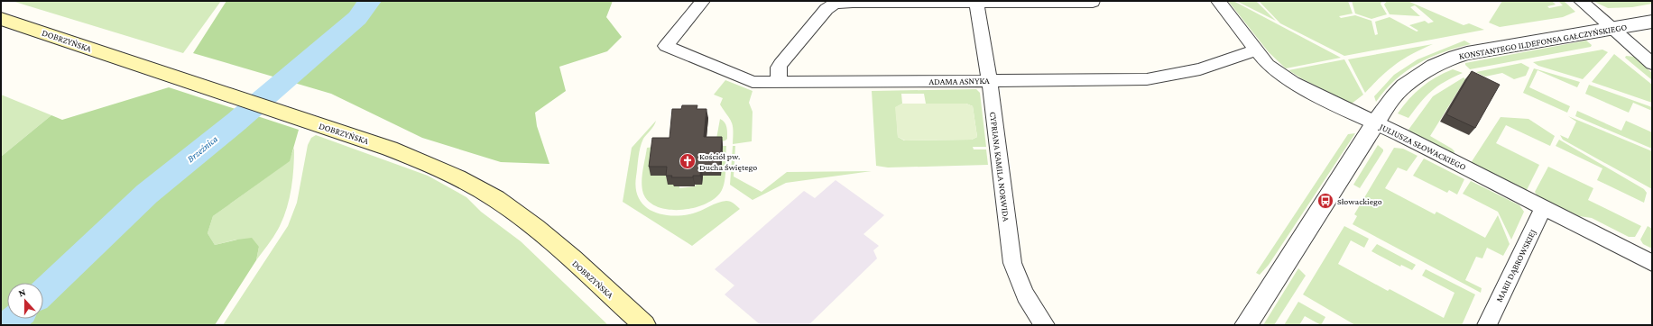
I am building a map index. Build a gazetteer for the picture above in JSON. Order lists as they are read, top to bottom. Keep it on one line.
{"streets":{"main road":["DOBRZYŃSKA"],"street":["KONSTANTEGO ILDEFONSA GAŁCZYŃSKIEGO","ADAMA ASNYKA","JULIUSZA SŁOWACKIEGO","CYPRIANA KAMILA NORWIDA","MARII DĄBROWSKIEJ"]},"crossings":[["KONSTANTEGO ILDEFONSA GAŁCZYŃSKIEGO","JULIUSZA SŁOWACKIEGO"],["ADAMA ASNYKA","JULIUSZA SŁOWACKIEGO"],["ADAMA ASNYKA","CYPRIANA KAMILA NORWIDA"],["JULIUSZA SŁOWACKIEGO","MARII DĄBROWSKIEJ"]],"water":["Brzeźnica"],"places":{"church":["Kościół pw. Ducha Świętego"],"bus stop":["Słowackiego"]},"north":"top"}
